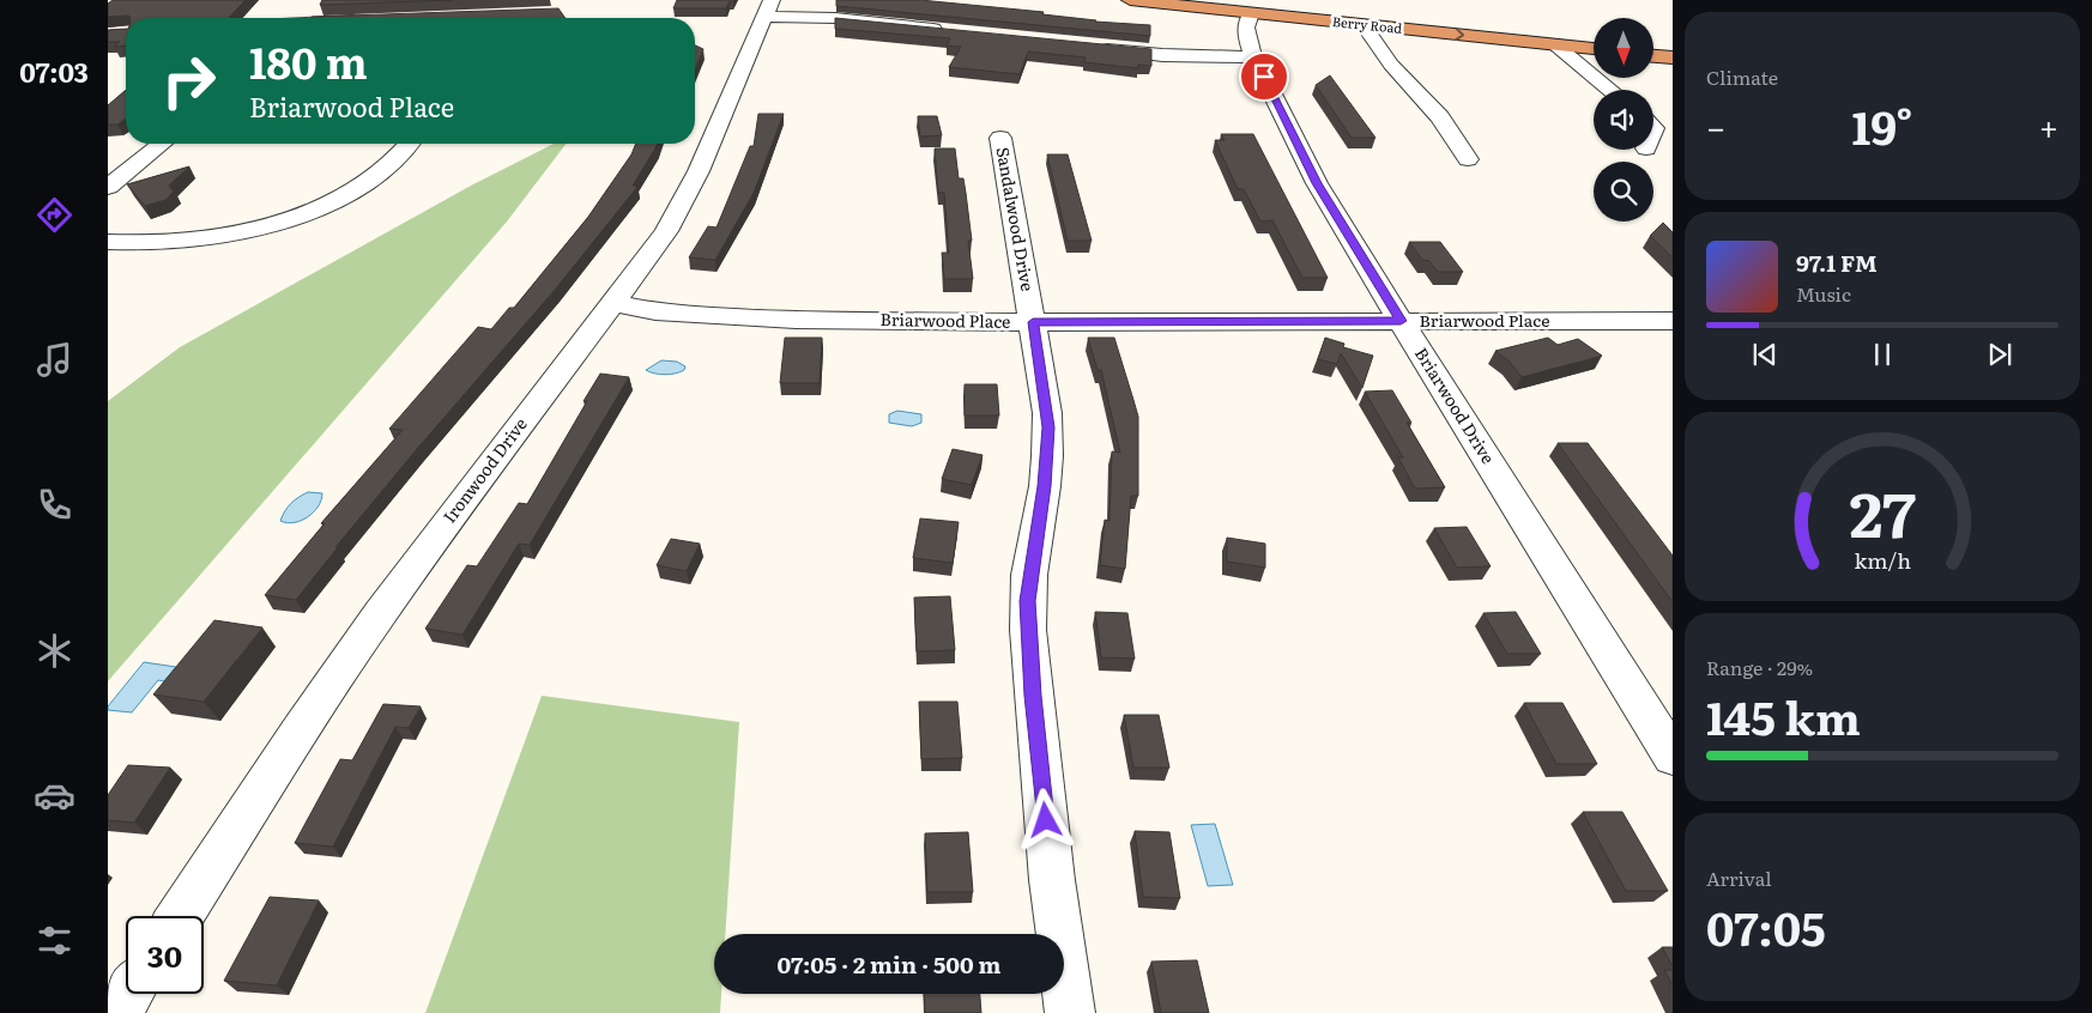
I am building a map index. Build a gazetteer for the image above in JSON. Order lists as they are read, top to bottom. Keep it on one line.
{"streets":{"highway":["Berry Road"],"street":["Sandalwood Drive","Briarwood Place","Briarwood Drive","Ironwood Drive"]},"crossings":[["Berry Road","Briarwood Drive"],["Sandalwood Drive","Briarwood Place"],["Briarwood Place","Briarwood Drive"],["Briarwood Place","Ironwood Drive"]],"north":"bottom","page":{"tabs":"07:03","tile":["Climate",["Range · 29%","145 km"],["Arrival","07:05"]],"turn":["180 m","Briarwood Place"],"heat":["−","19°","+"],"song":["97.1 FM","Music"],"limit":"30","trip":"07:05 · 2 min · 500 m","gauge":["27","km/h"]}}
